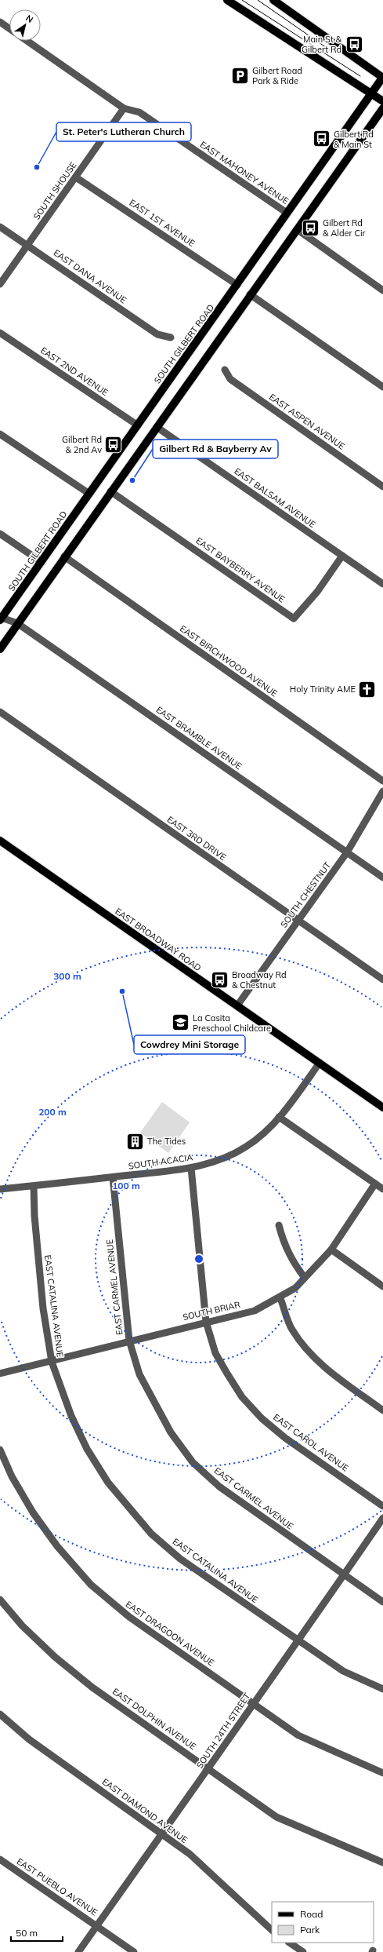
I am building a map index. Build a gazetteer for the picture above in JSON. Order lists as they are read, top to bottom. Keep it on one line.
{"streets":{"main road":["SOUTH GILBERT ROAD","EAST BROADWAY ROAD"],"street":["EAST MAHONEY AVENUE","SOUTH SHOUSE","EAST 1ST AVENUE","EAST DANA AVENUE","EAST 2ND AVENUE","EAST ASPEN AVENUE","EAST BALSAM AVENUE","EAST BAYBERRY AVENUE","EAST BIRCHWOOD AVENUE","EAST BRAMBLE AVENUE","EAST 3RD DRIVE","SOUTH CHESTNUT","SOUTH ACACIA","EAST CARMEL AVENUE","EAST CATALINA AVENUE","SOUTH BRIAR","EAST CAROL AVENUE","EAST DRAGOON AVENUE","EAST DOLPHIN AVENUE","SOUTH 24TH STREET","EAST DIAMOND AVENUE","EAST PUEBLO AVENUE"]},"crossings":[["EAST MAHONEY AVENUE","SOUTH SHOUSE"],["EAST MAHONEY AVENUE","SOUTH GILBERT ROAD"],["SOUTH SHOUSE","EAST 1ST AVENUE"],["SOUTH SHOUSE","EAST DANA AVENUE"],["EAST 1ST AVENUE","SOUTH GILBERT ROAD"],["SOUTH GILBERT ROAD","EAST 2ND AVENUE"],["SOUTH GILBERT ROAD","EAST BRAMBLE AVENUE"],["EAST BALSAM AVENUE","EAST BAYBERRY AVENUE"],["EAST BRAMBLE AVENUE","SOUTH CHESTNUT"],["EAST 3RD DRIVE","SOUTH CHESTNUT"],["SOUTH CHESTNUT","EAST BROADWAY ROAD"],["EAST BROADWAY ROAD","SOUTH ACACIA"],["SOUTH ACACIA","EAST CARMEL AVENUE"],["SOUTH ACACIA","EAST CATALINA AVENUE"],["SOUTH ACACIA","EAST CAROL AVENUE"],["EAST CARMEL AVENUE","SOUTH BRIAR"],["EAST CARMEL AVENUE","SOUTH 24TH STREET"],["EAST CATALINA AVENUE","SOUTH BRIAR"],["EAST CATALINA AVENUE","SOUTH 24TH STREET"],["SOUTH BRIAR","EAST CAROL AVENUE"],["EAST DRAGOON AVENUE","SOUTH 24TH STREET"],["EAST DOLPHIN AVENUE","SOUTH 24TH STREET"],["SOUTH 24TH STREET","EAST DIAMOND AVENUE"],["SOUTH 24TH STREET","EAST PUEBLO AVENUE"]],"places":{"bus stop":["Main St & Gilbert Rd","Gilbert Rd & Main St","Gilbert Rd & Alder Cir","Gilbert Rd & 2nd Av","Broadway Rd & Chestnut"],"parking":["Gilbert Road Park & Ride"],"other":["St. Peter's Lutheran Church","Gilbert Rd & Bayberry Av","Cowdrey Mini Storage"],"church":["Holy Trinity AME"],"school or university":["La Casita Preschool Childcare"],"building":["The Tides"]},"legend":["Road","Park"],"scale_bar":"50 m","north":"top right","rings":["300 m","200 m","100 m"]}
